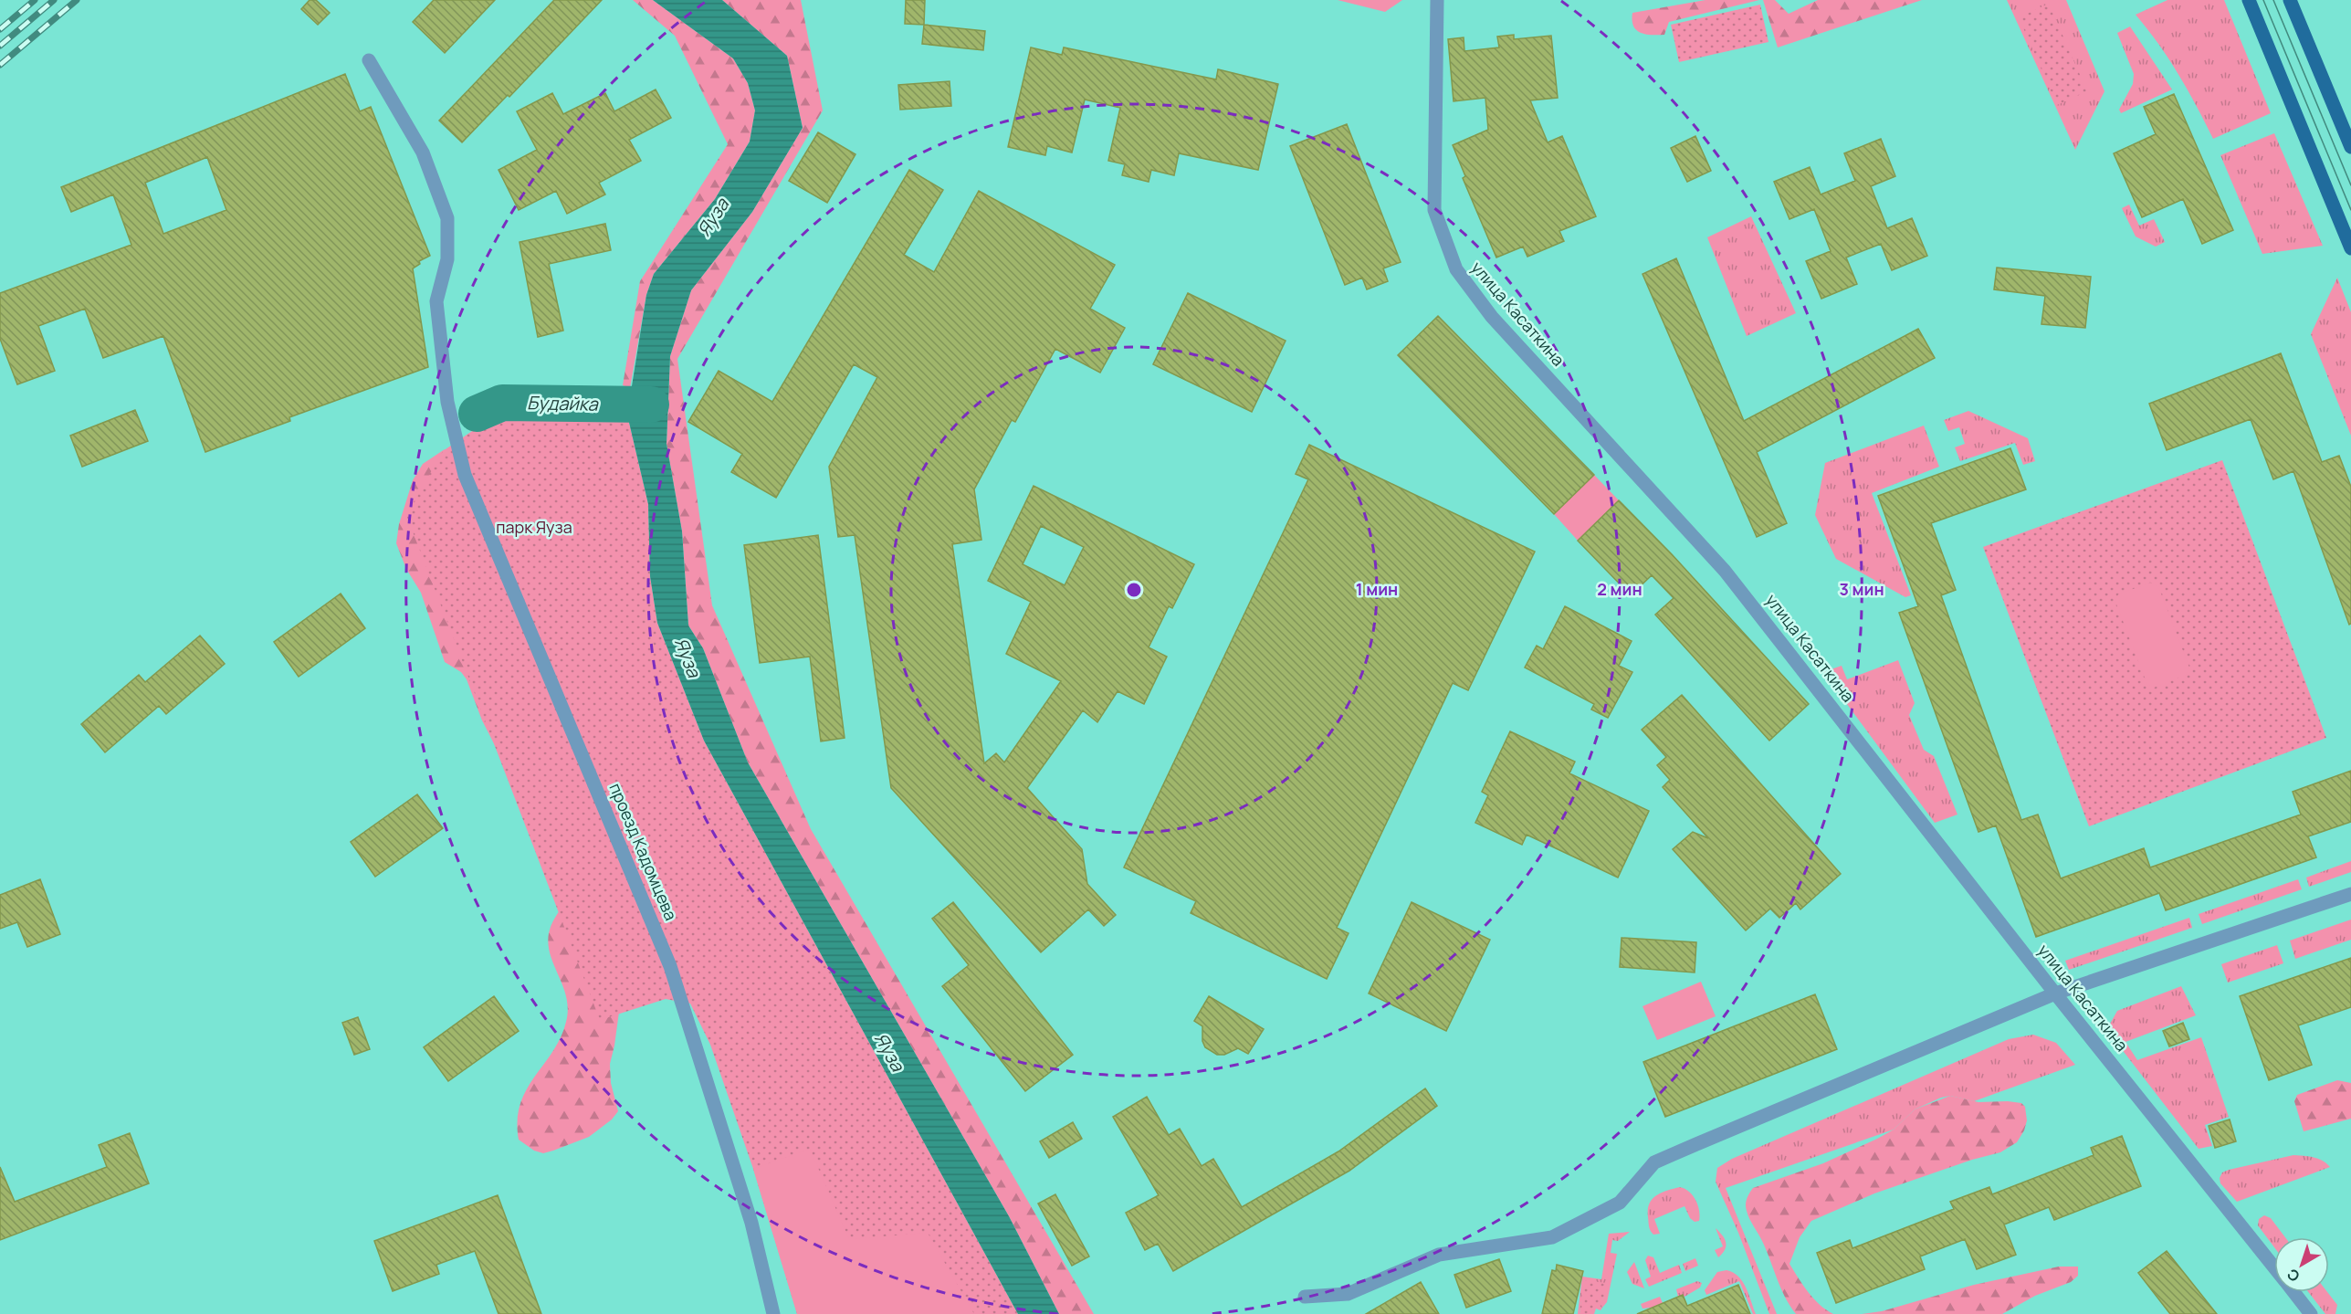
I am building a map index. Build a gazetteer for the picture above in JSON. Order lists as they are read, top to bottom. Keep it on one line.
{"streets":{"street":["улица Касаткина","проезд Кадомцева"]},"water":["Яуза","Будайка"],"parks":["парк Яуза"],"north":"bottom left","rings":["1 мин","2 мин","3 мин"]}
